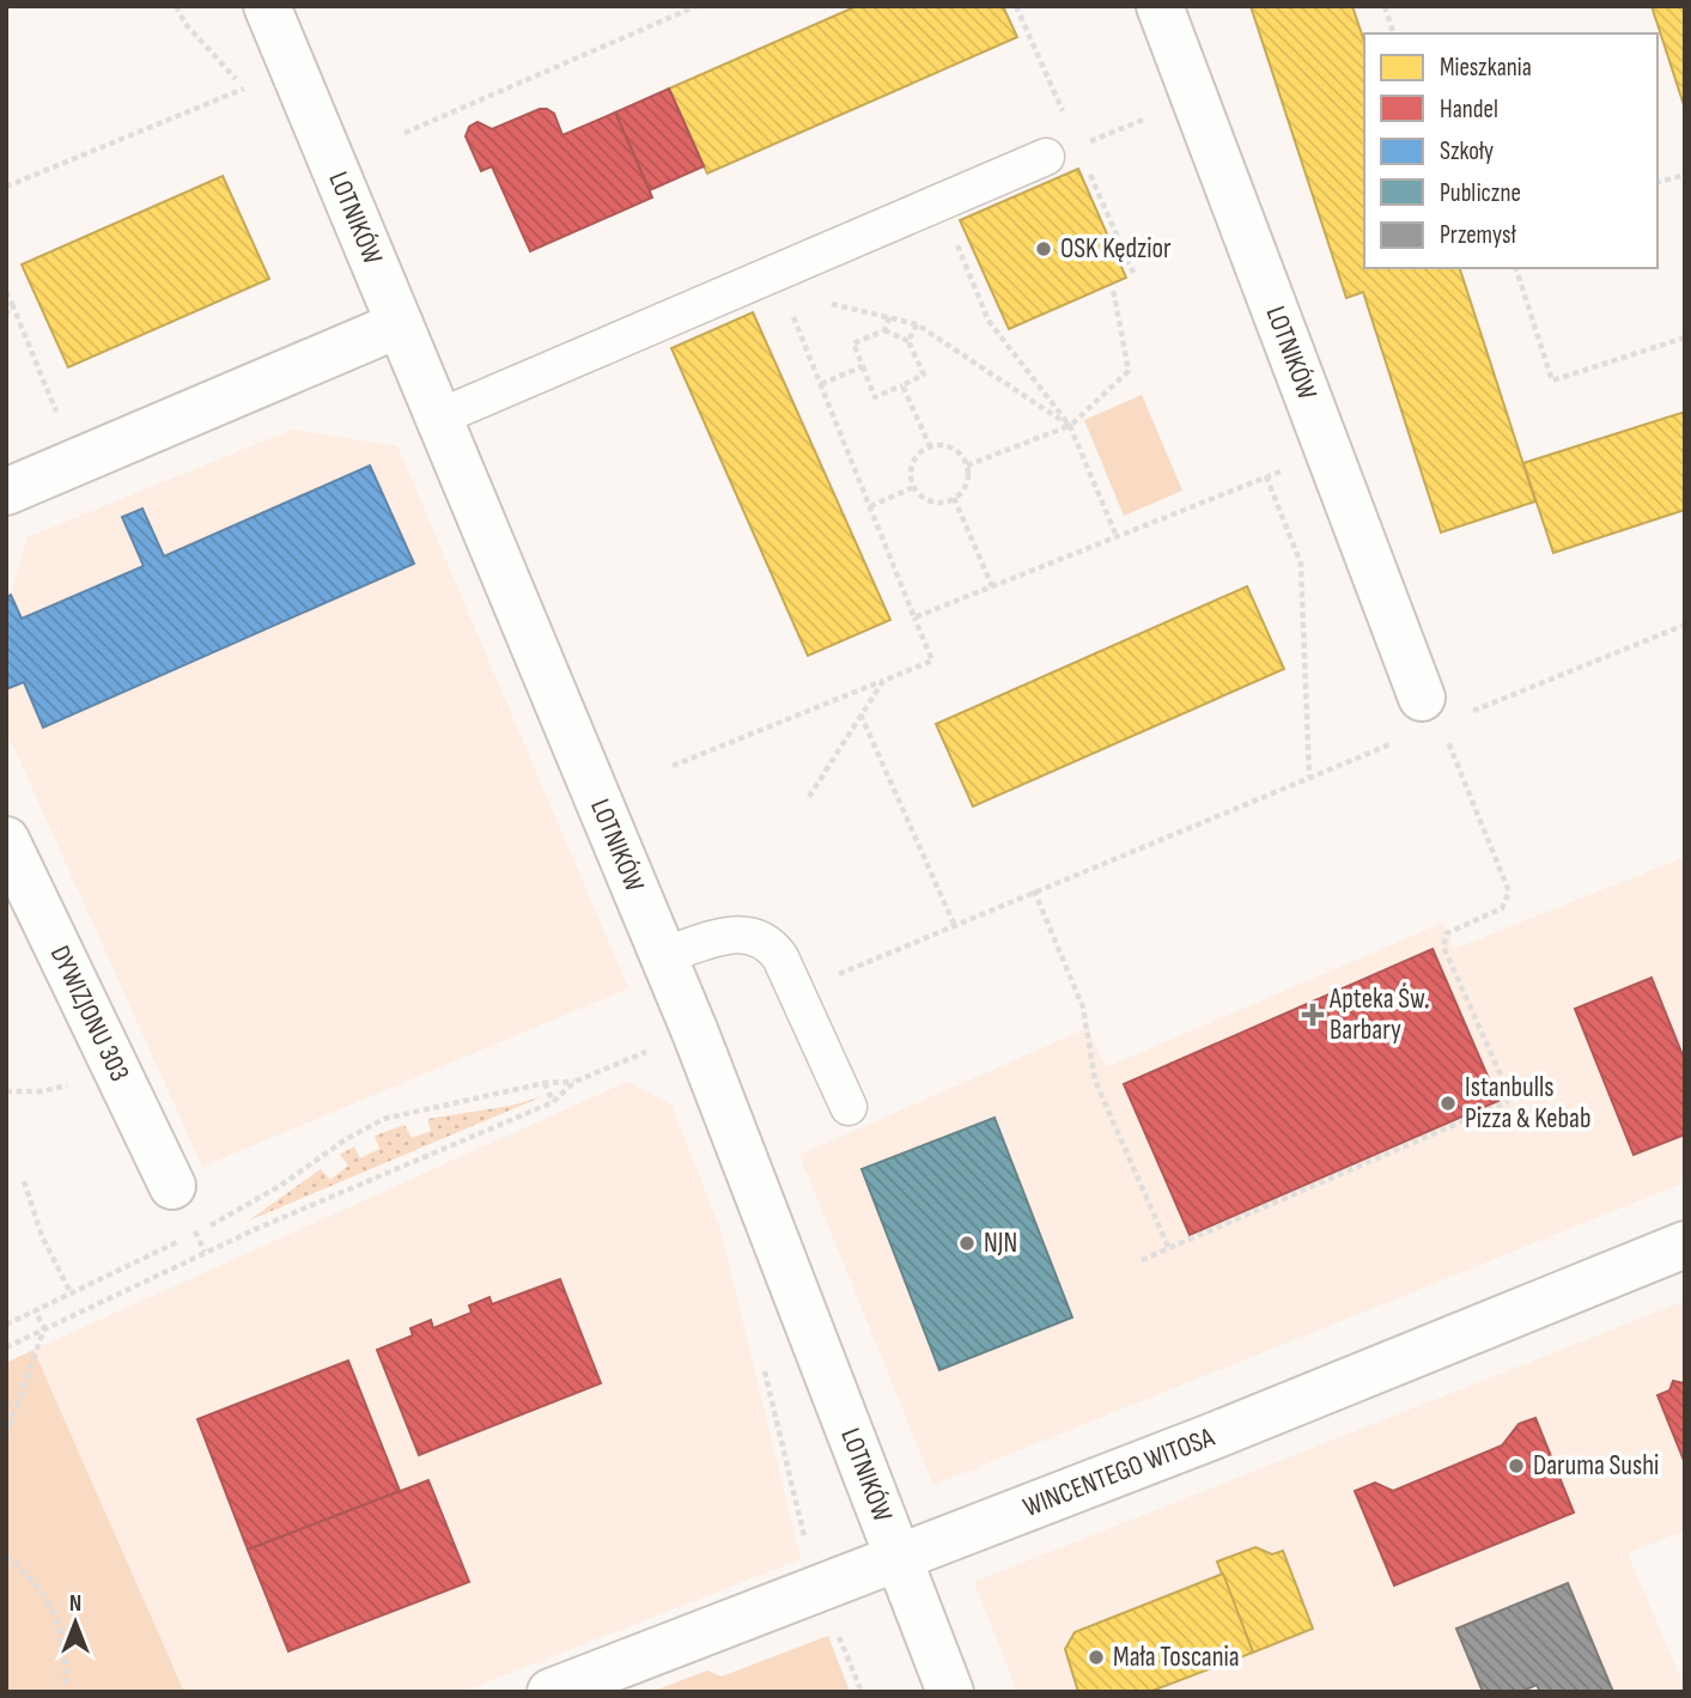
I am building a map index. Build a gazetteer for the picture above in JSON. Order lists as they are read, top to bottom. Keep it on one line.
{"streets":{"street":["LOTNIKÓW","DYWIZJONU 303","WINCENTEGO WITOSA"]},"crossings":[["LOTNIKÓW","WINCENTEGO WITOSA"]],"places":{"other":["OSK Kędzior","Istanbulls Pizza & Kebab","NJN","Daruma Sushi","Mała Toscania"],"health":["Apteka Św. Barbary"]},"legend":["Mieszkania","Handel","Szkoły","Publiczne","Przemysł"],"north":"top"}
